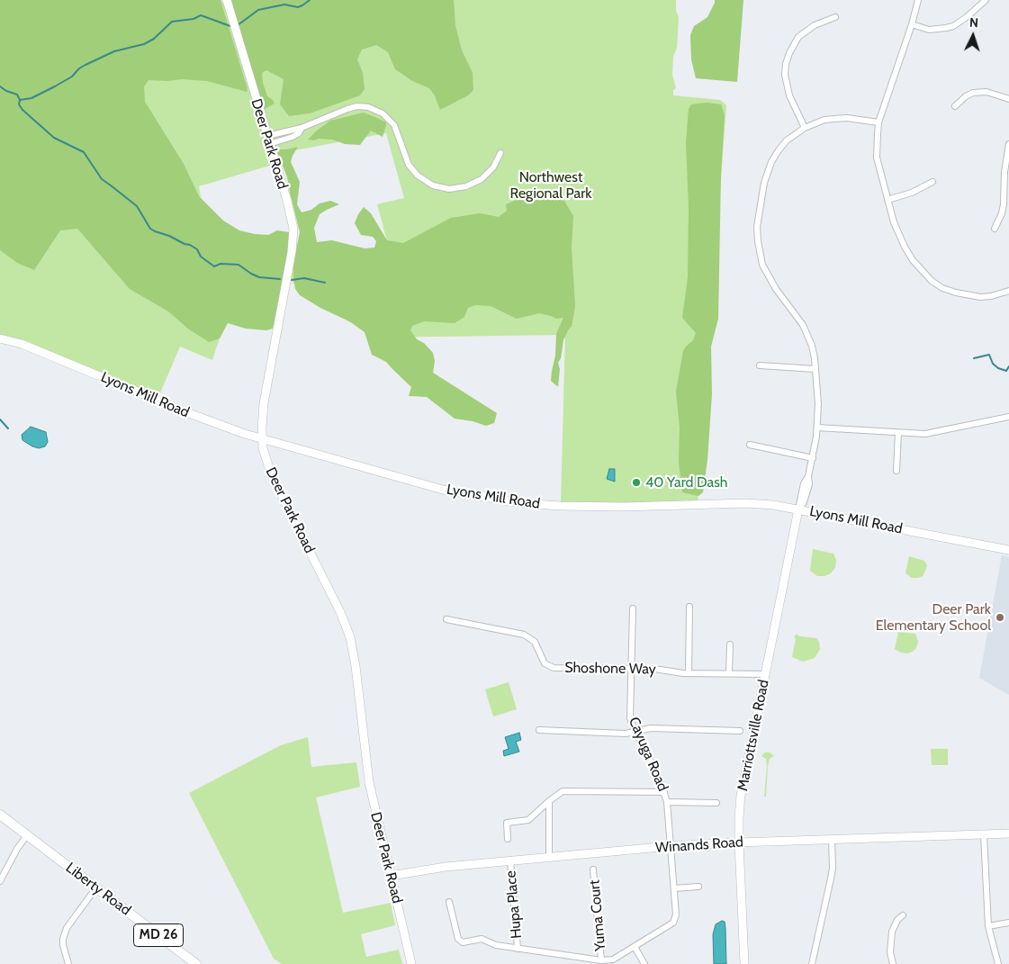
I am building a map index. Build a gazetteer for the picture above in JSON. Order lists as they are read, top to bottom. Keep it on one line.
{"streets":{"main road":["Liberty Road","MD 26"],"street":["Deer Park Road","Lyons Mill Road","Shoshone Way","Marriottsville Road","Cayuga Road","Winands Road","Hupa Place","Yuma Court"]},"crossings":[["Deer Park Road","Lyons Mill Road"],["Deer Park Road","Winands Road"],["Lyons Mill Road","Marriottsville Road"],["Shoshone Way","Marriottsville Road"],["Shoshone Way","Cayuga Road"],["Marriottsville Road","Winands Road"],["Cayuga Road","Winands Road"],["Winands Road","Hupa Place"]],"parks":["Northwest Regional Park"],"places":["40 Yard Dash","Deer Park Elementary School"],"north":"top"}
